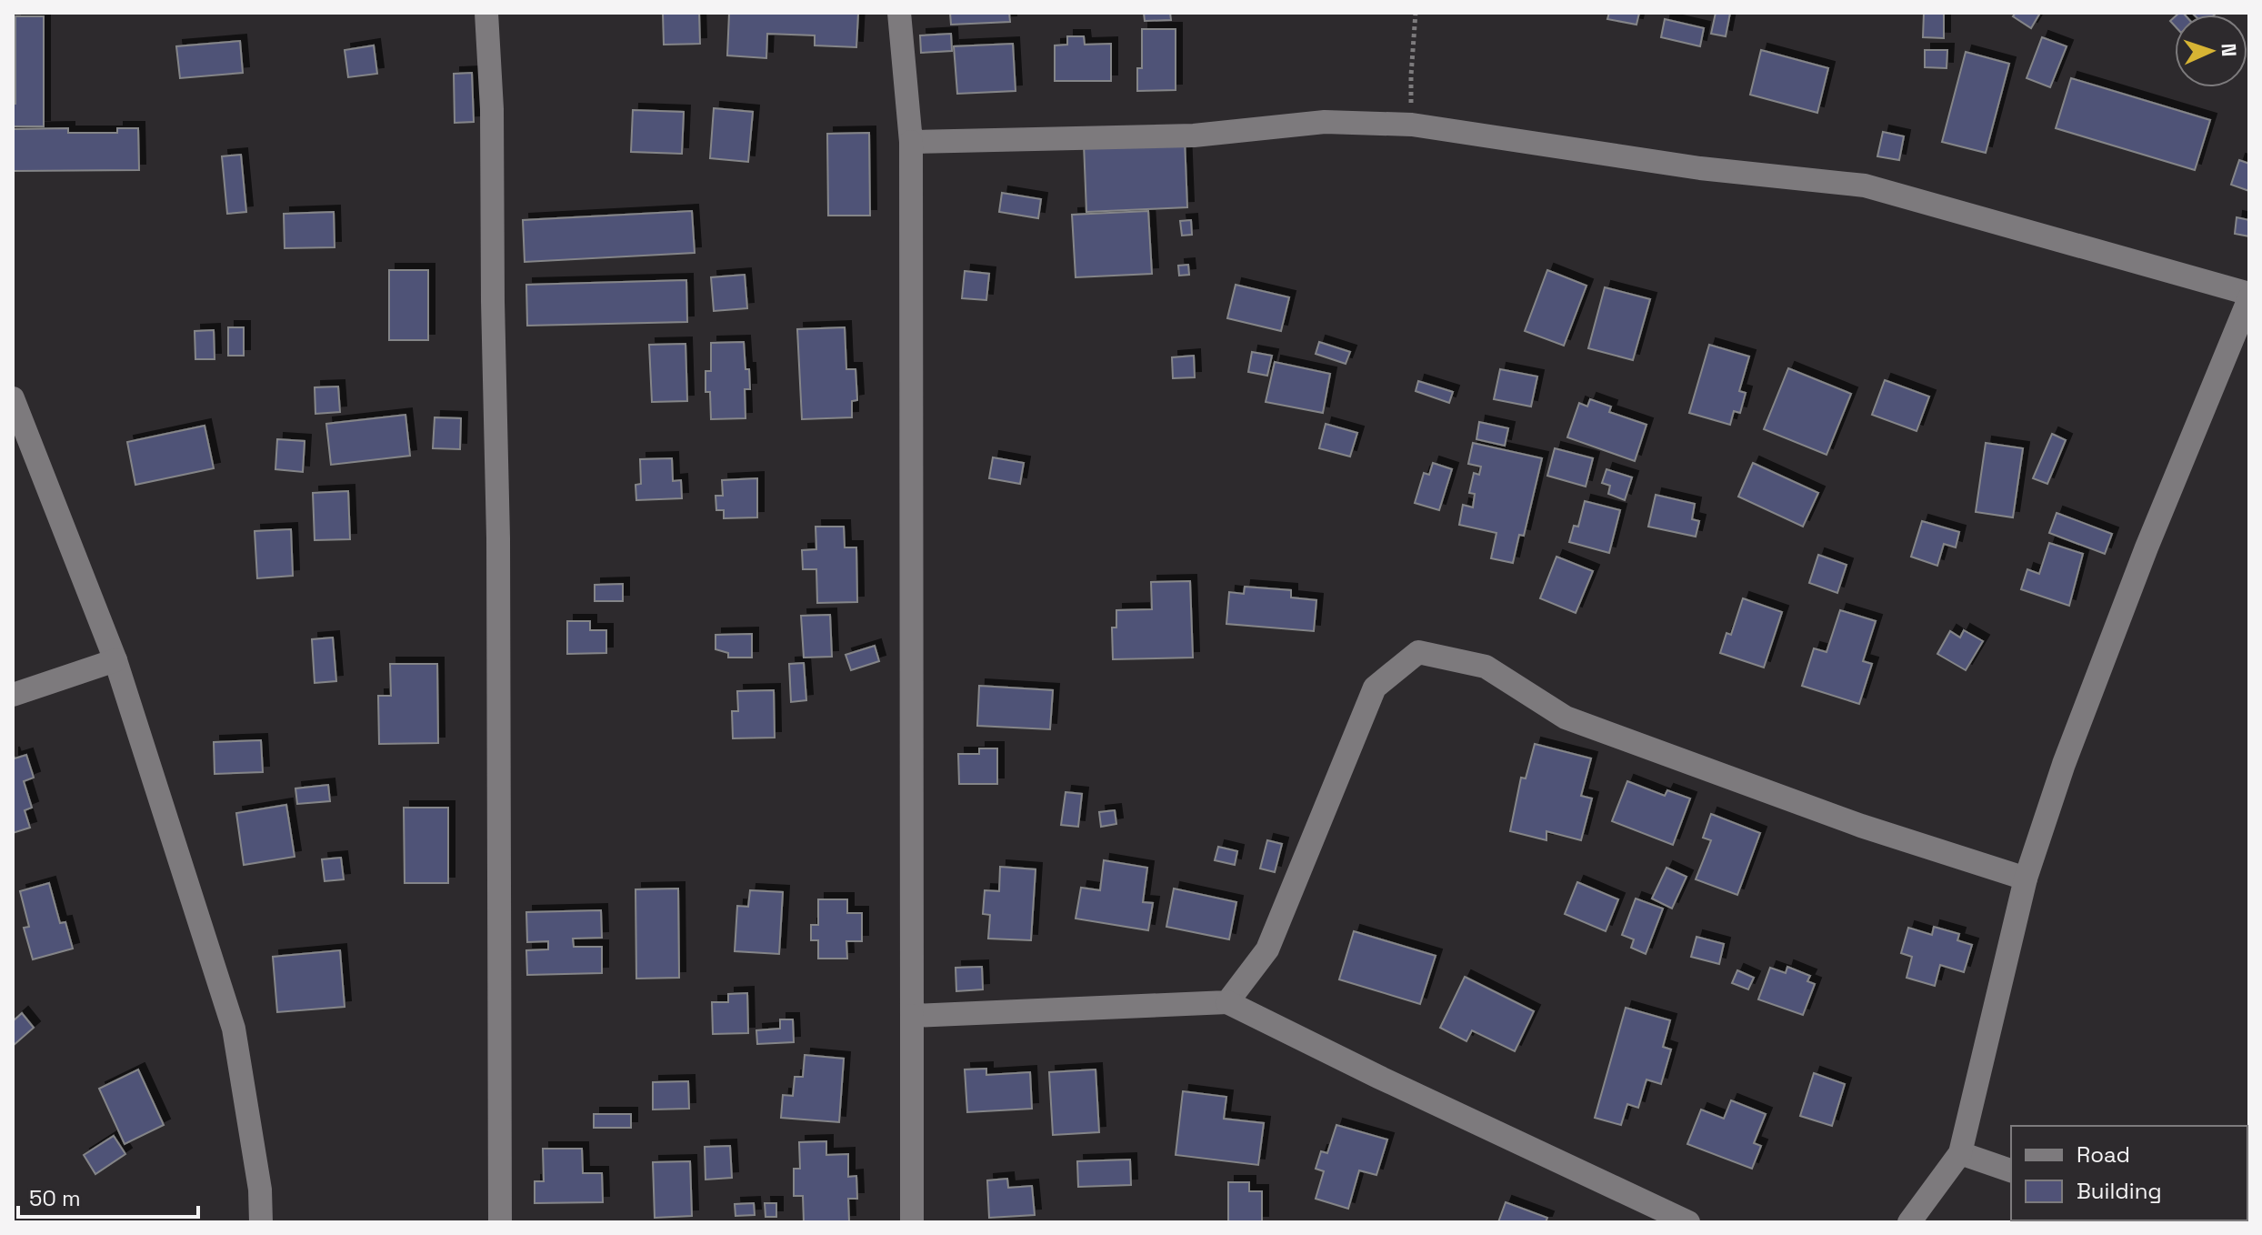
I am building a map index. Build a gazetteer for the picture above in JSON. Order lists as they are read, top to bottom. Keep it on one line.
{"legend":["Road","Building"],"scale_bar":"50 m","north":"right"}
